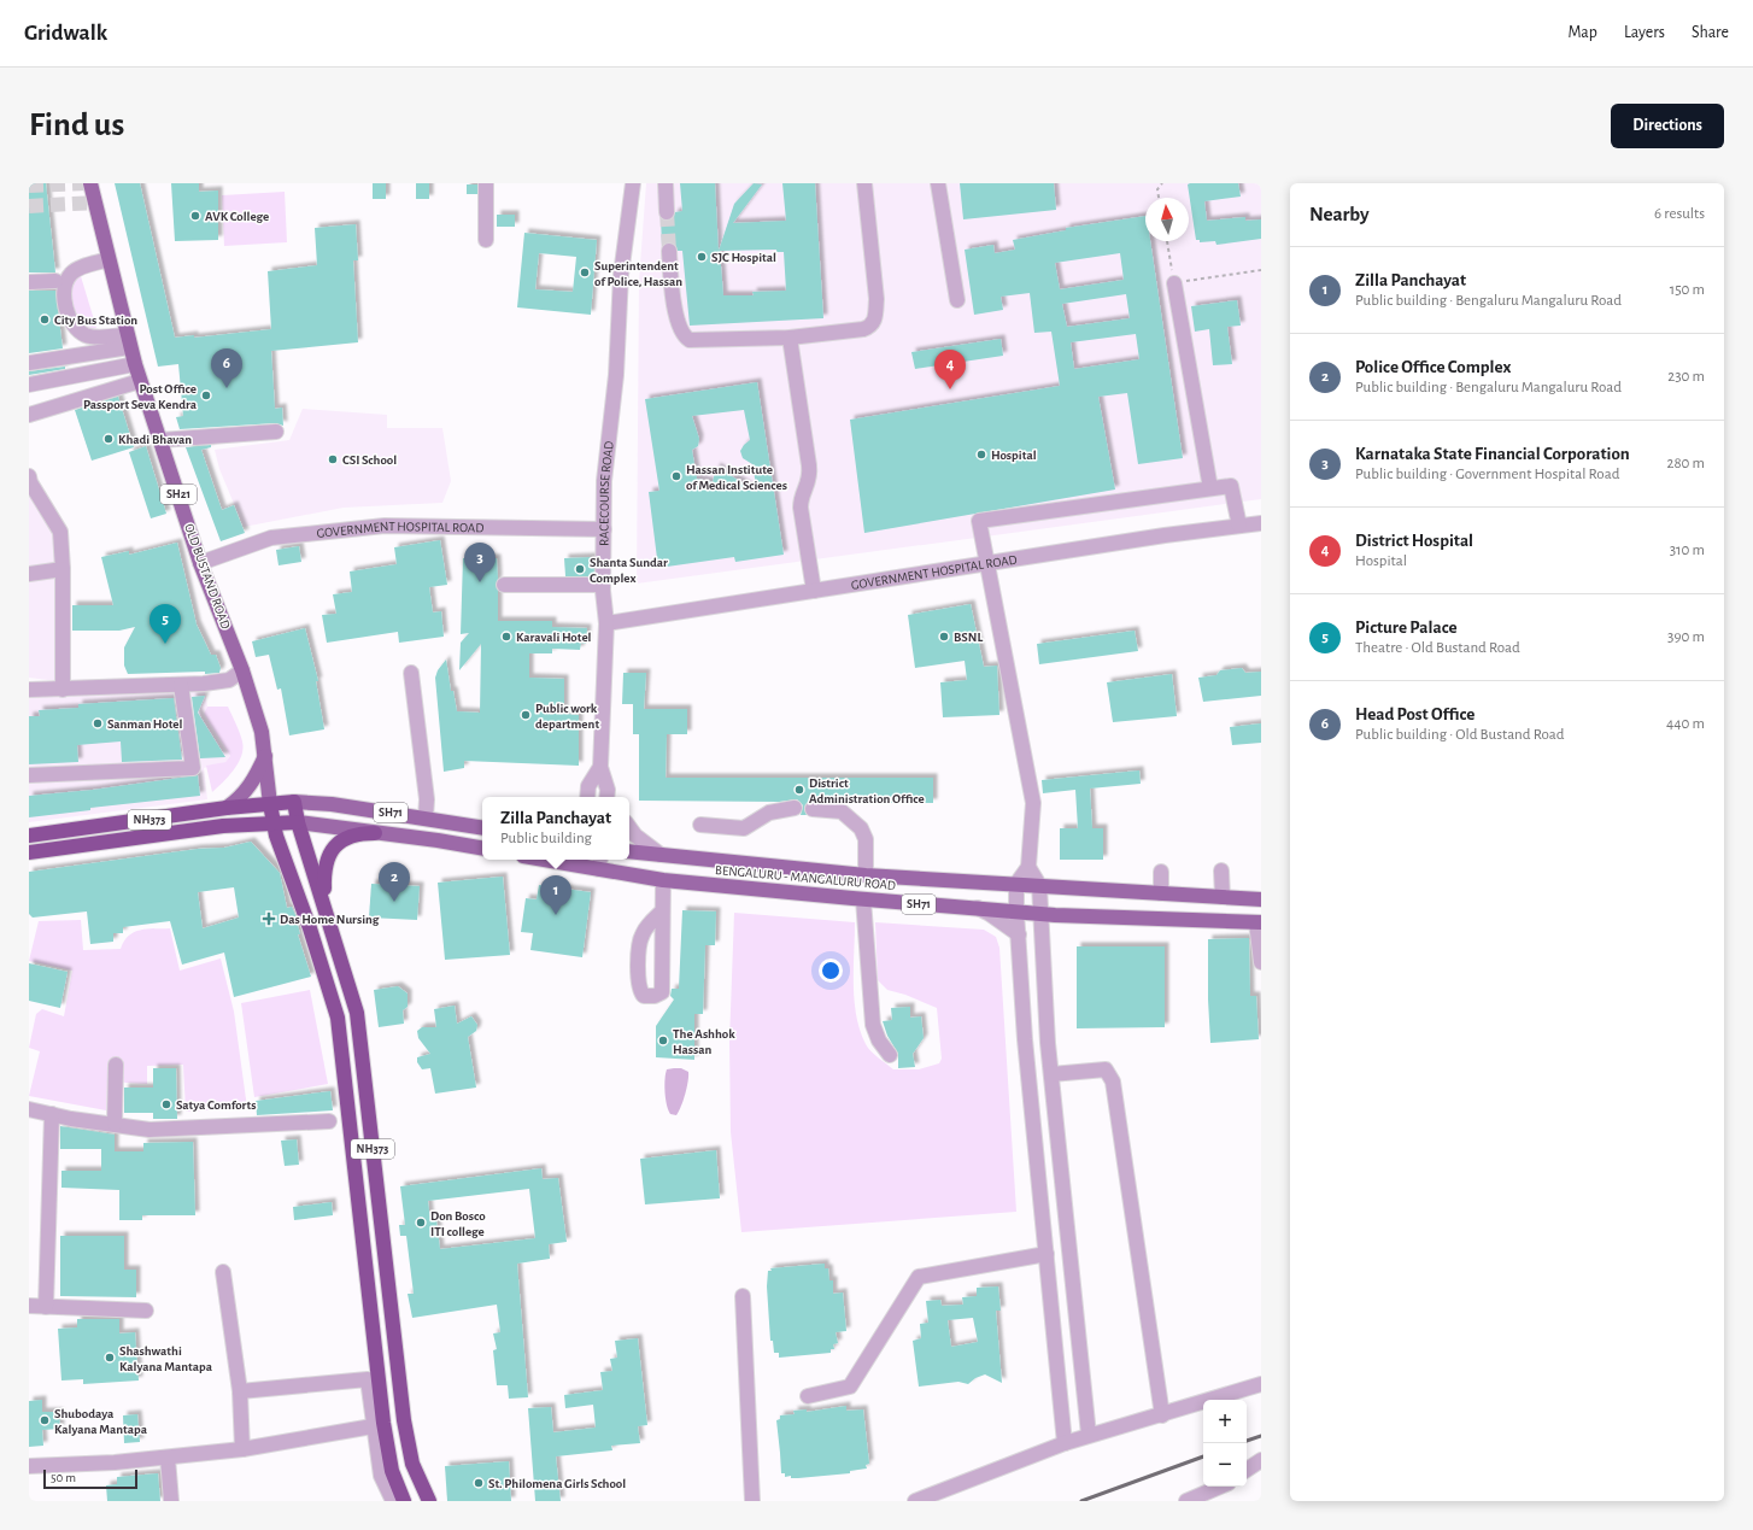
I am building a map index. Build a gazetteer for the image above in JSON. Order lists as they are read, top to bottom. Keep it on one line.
{"streets":{"highway":["SH71","NH373"],"main road":["SH21","OLD BUSTAND ROAD","BENGALURU - MANGALURU ROAD"],"street":["RACECOURSE ROAD","GOVERNMENT HOSPITAL ROAD"]},"crossings":[["RACECOURSE ROAD","GOVERNMENT HOSPITAL ROAD"],["GOVERNMENT HOSPITAL ROAD","OLD BUSTAND ROAD"],["OLD BUSTAND ROAD","SH71"],["OLD BUSTAND ROAD","NH373"],["SH71","NH373"],["SH71","BENGALURU - MANGALURU ROAD"]],"places":{"other":["AVK College","SJC Hospital","Superintendent of Police, Hassan","City Bus Station","Post Office Passport Seva Kendra","Khadi Bhavan","Hospital","CSI School","Hassan Institute of Medical Sciences","Shanta Sundar Complex","Karavali Hotel","BSNL","Public work department","Sanman Hotel","District Administration Office","The Ashhok Hassan","Satya Comforts","Don Bosco ITI college","Shashwathi Kalyana Mantapa","Shubodaya Kalyana Mantapa","St. Philomena Girls School"],"health":["Das Home Nursing"]},"scale_bar":"50 m","north":"top","page":{"header":"Gridwalk","nav":["Map","Layers","Share"],"buttons":"Directions","title":"Find us","heading":["Nearby","6 results"],"list":[{"mark":"1","name":"Zilla Panchayat","note":"Public building · Bengaluru Mangaluru Road","value":"150 m"},{"mark":"2","name":"Police Office Complex","note":"Public building · Bengaluru Mangaluru Road","value":"230 m"},{"mark":"3","name":"Karnataka State Financial Corporation","note":"Public building · Government Hospital Road","value":"280 m"},{"mark":"4","name":"District Hospital","note":"Hospital","value":"310 m"},{"mark":"5","name":"Picture Palace","note":"Theatre · Old Bustand Road","value":"390 m"},{"mark":"6","name":"Head Post Office","note":"Public building · Old Bustand Road","value":"440 m"}],"pins":["6","4","3","5","2","1"],"popup":["Zilla Panchayat","Public building"],"map_buttons":["+","−"],"scale":"50 m"}}
